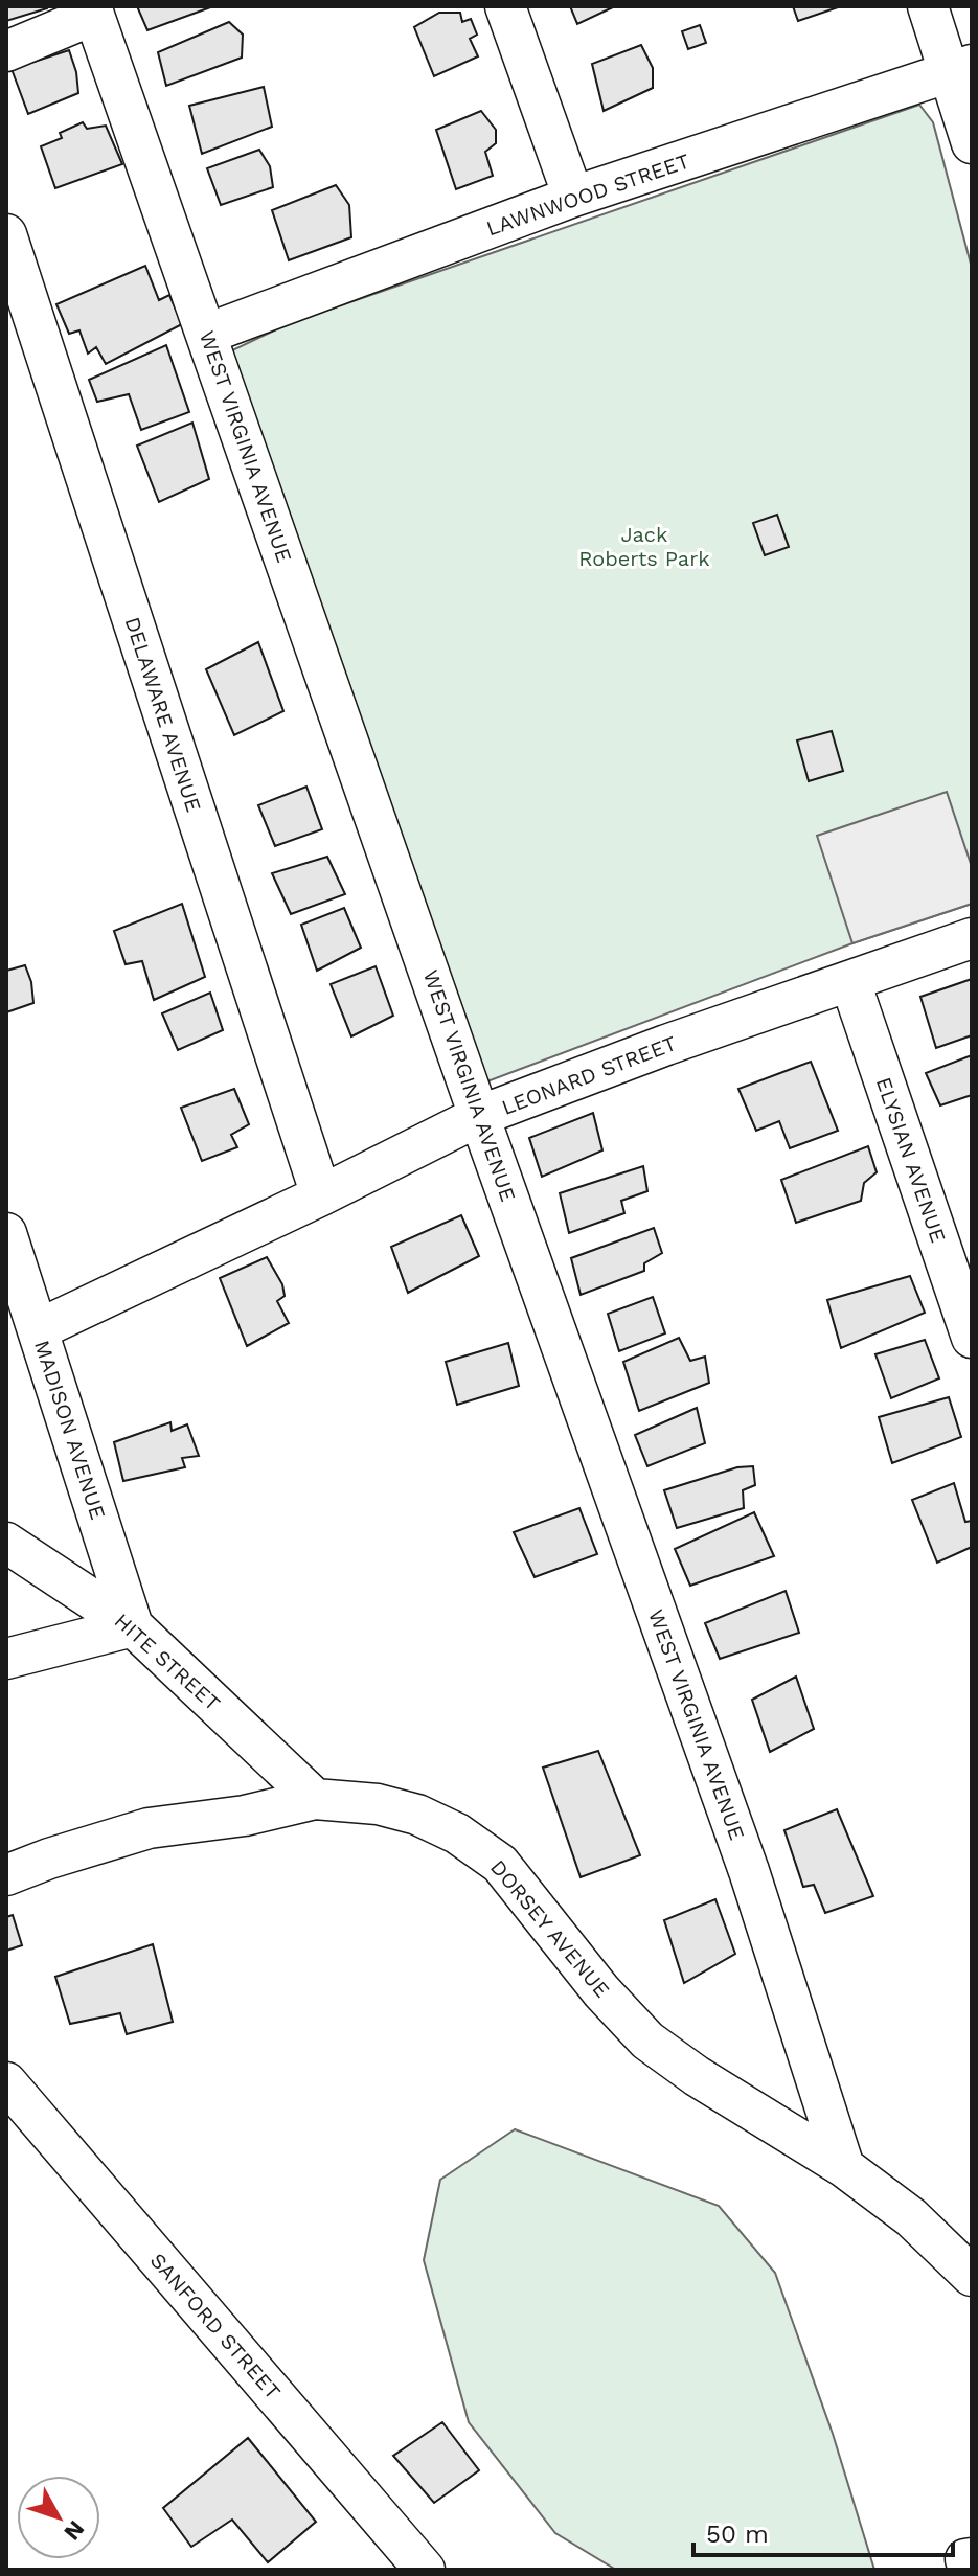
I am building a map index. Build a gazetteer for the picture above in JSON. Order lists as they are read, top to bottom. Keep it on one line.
{"streets":{"street":["LAWNWOOD STREET","WEST VIRGINIA AVENUE","DELAWARE AVENUE","LEONARD STREET","ELYSIAN AVENUE","MADISON AVENUE","HITE STREET","DORSEY AVENUE","SANFORD STREET"]},"crossings":[["LAWNWOOD STREET","WEST VIRGINIA AVENUE"],["WEST VIRGINIA AVENUE","LEONARD STREET"],["WEST VIRGINIA AVENUE","DORSEY AVENUE"],["DELAWARE AVENUE","LEONARD STREET"],["LEONARD STREET","ELYSIAN AVENUE"],["LEONARD STREET","MADISON AVENUE"],["MADISON AVENUE","HITE STREET"],["HITE STREET","DORSEY AVENUE"]],"parks":["Jack Roberts Park"],"scale_bar":"50 m","north":"bottom right"}
